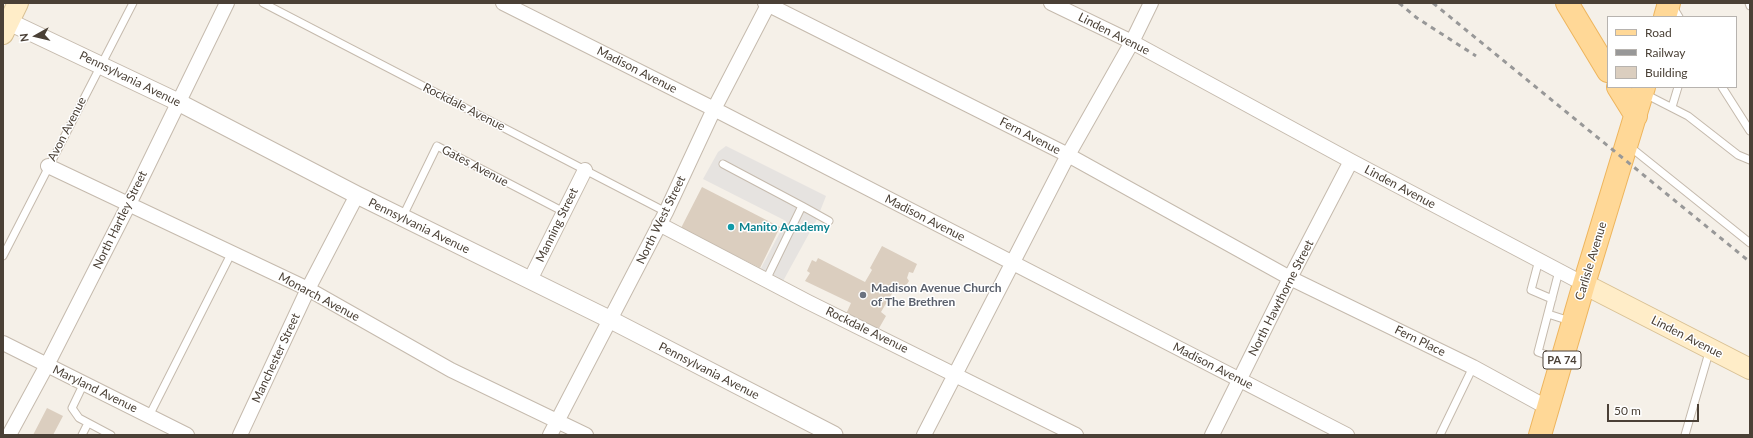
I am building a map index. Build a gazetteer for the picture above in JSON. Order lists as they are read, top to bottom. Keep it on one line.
{"streets":{"main road":["Linden Avenue","Carlisle Avenue","PA 74"],"street":["Madison Avenue","Pennsylvania Avenue","Rockdale Avenue","Fern Avenue","North Hartley Street","North West Street","Manning Street","Monarch Avenue","North Hawthorne Street","Fern Place","Manchester Street","Maryland Avenue"],"lane":["Avon Avenue","Gates Avenue"]},"crossings":[["Linden Avenue","Carlisle Avenue"],["Linden Avenue","North Hawthorne Street"],["Madison Avenue","North West Street"],["Madison Avenue","North Hawthorne Street"],["Pennsylvania Avenue","Avon Avenue"],["Pennsylvania Avenue","Gates Avenue"],["Pennsylvania Avenue","North Hartley Street"],["Pennsylvania Avenue","North West Street"],["Pennsylvania Avenue","Manning Street"],["Pennsylvania Avenue","Manchester Street"],["Rockdale Avenue","North West Street"],["Rockdale Avenue","Manning Street"],["Avon Avenue","Monarch Avenue"],["Fern Avenue","North West Street"],["Fern Avenue","North Hawthorne Street"],["Fern Avenue","Fern Place"],["Gates Avenue","Manning Street"],["North Hartley Street","Monarch Avenue"],["North Hartley Street","Maryland Avenue"],["North West Street","Monarch Avenue"],["Carlisle Avenue","Fern Place"],["Monarch Avenue","Manchester Street"],["North Hawthorne Street","Fern Place"]],"places":["Manito Academy","Madison Avenue Church of The Brethren"],"legend":["Road","Railway","Building"],"scale_bar":"50 m","north":"left"}
